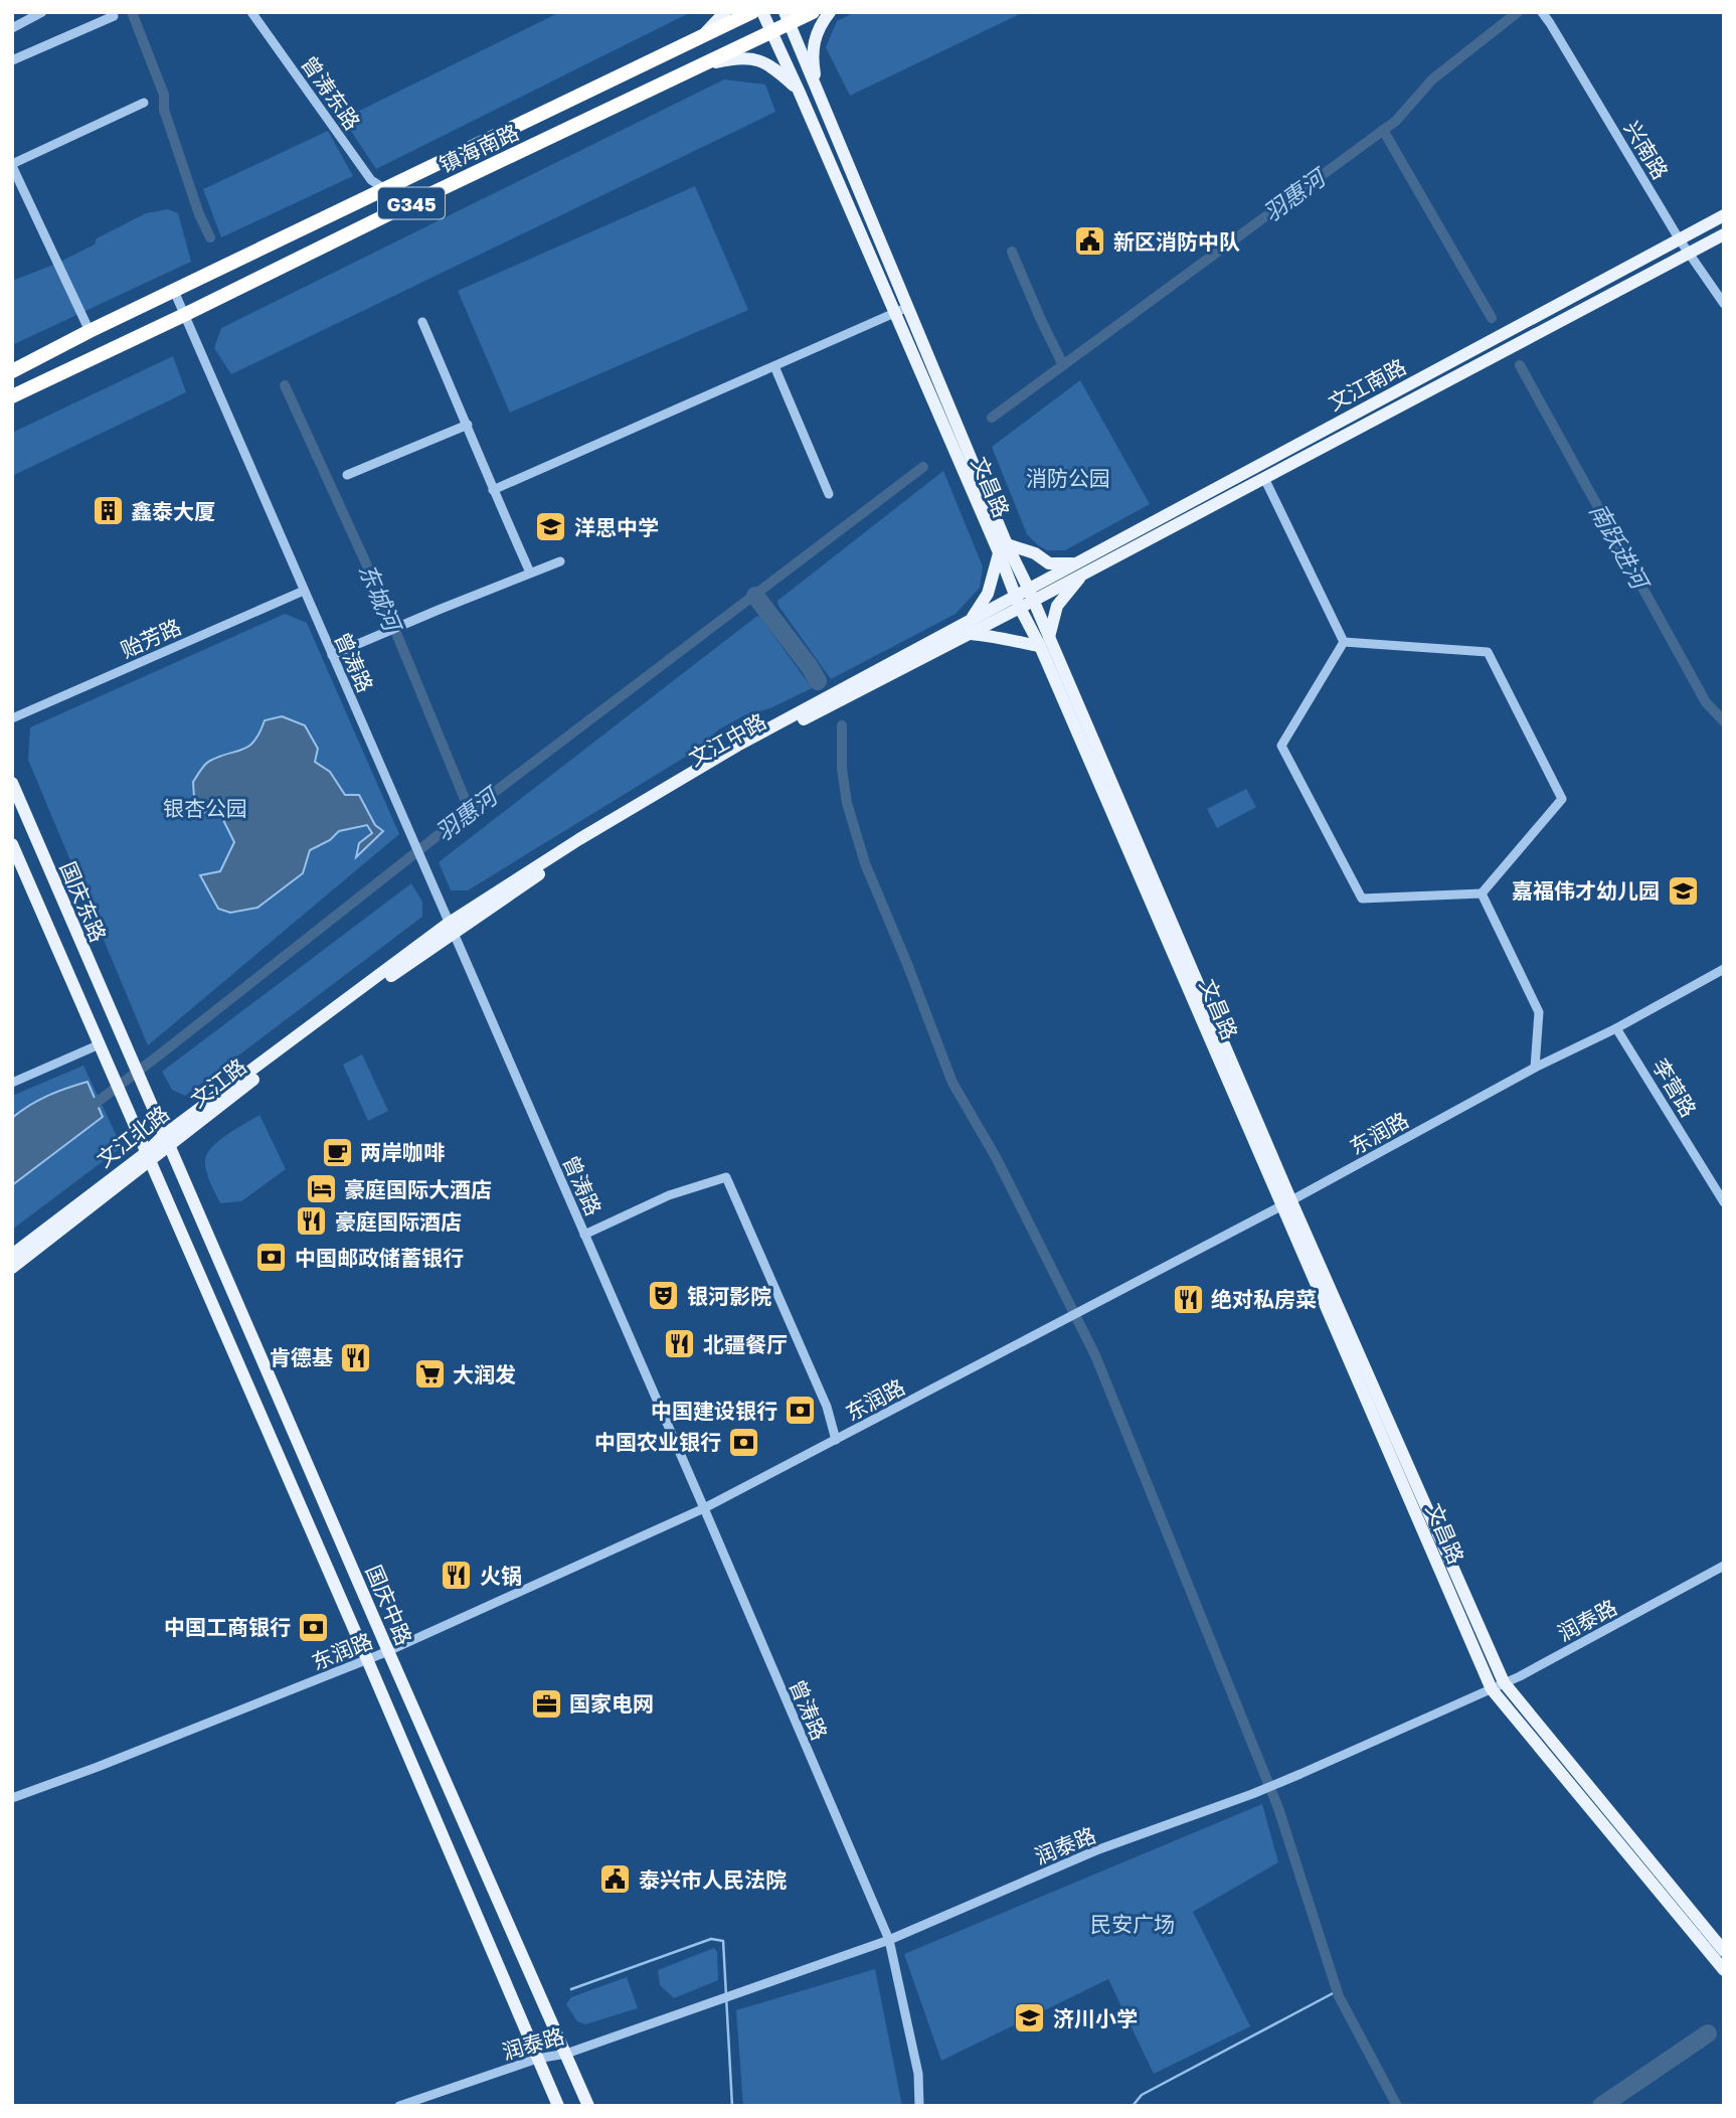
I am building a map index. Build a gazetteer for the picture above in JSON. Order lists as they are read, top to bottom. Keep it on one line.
{"streets":{"highway":["镇海南路","G345"],"main road":["文江南路","文昌路","文江中路","国庆东路","文江路","文江北路","国庆中路"],"street":["曾涛东路","兴南路","贻芳路","曾涛路","李营路","东润路","润泰路"]},"crossings":[["曾涛东路","镇海南路"],["镇海南路","文昌路"],["镇海南路","曾涛路"],["兴南路","文江南路"],["文江南路","文昌路"],["文江南路","文江中路"],["文昌路","文江中路"],["文昌路","东润路"],["文昌路","润泰路"],["贻芳路","曾涛路"],["曾涛路","文江中路"],["曾涛路","文江路"],["曾涛路","东润路"],["曾涛路","润泰路"],["文江中路","文江路"],["国庆东路","文江路"],["国庆东路","东润路"],["国庆东路","文江北路"],["国庆东路","国庆中路"],["国庆东路","润泰路"],["文江路","文江北路"],["文江路","国庆中路"],["李营路","东润路"],["东润路","国庆中路"],["国庆中路","润泰路"]],"water":["羽惠河","南跃进河","东城河"],"parks":["消防公园","银杏公园","民安广场"],"places":{"public building":["新区消防中队","泰兴市人民法院"],"building":["鑫泰大厦"],"school or university":["洋思中学","嘉福伟才幼儿园","济川小学"],"cafe":["两岸咖啡"],"hotel":["豪庭国际大酒店"],"restaurant":["豪庭国际酒店","绝对私房菜","北疆餐厅","肯德基","火锅"],"bank":["中国邮政储蓄银行","中国建设银行","中国农业银行","中国工商银行"],"theatre":["银河影院"],"supermarket":["大润发"],"office":["国家电网"]}}
